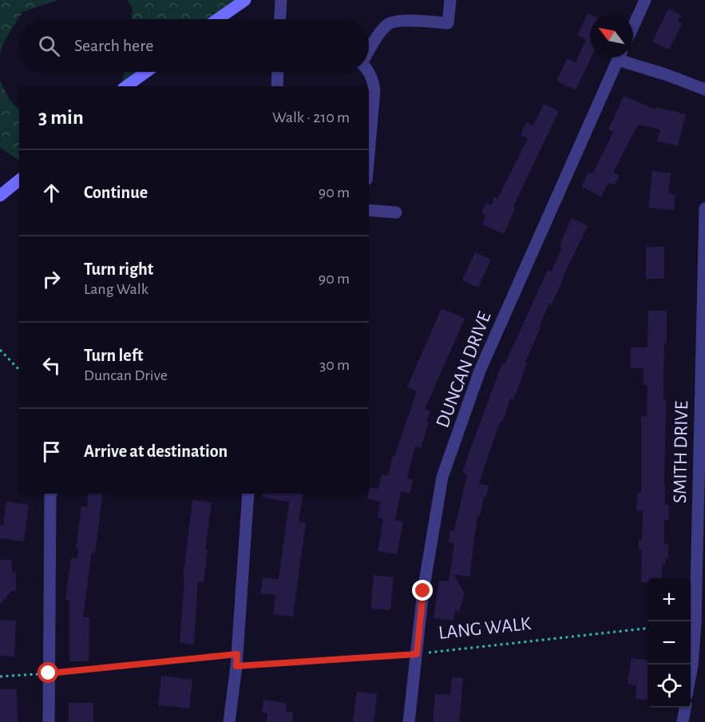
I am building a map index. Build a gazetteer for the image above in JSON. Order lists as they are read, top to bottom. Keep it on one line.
{"streets":{"street":["DUNCAN DRIVE","SMITH DRIVE"],"path":["LANG WALK"]},"crossings":[["DUNCAN DRIVE","LANG WALK"]],"north":"top left","page":{"search":"Search here","heading":["3 min","Walk · 210 m"],"list":[["Continue","90 m"],["Turn right","Lang Walk","90 m"],["Turn left","Duncan Drive","30 m"],"Arrive at destination"],"map_buttons":["+","−"]}}
